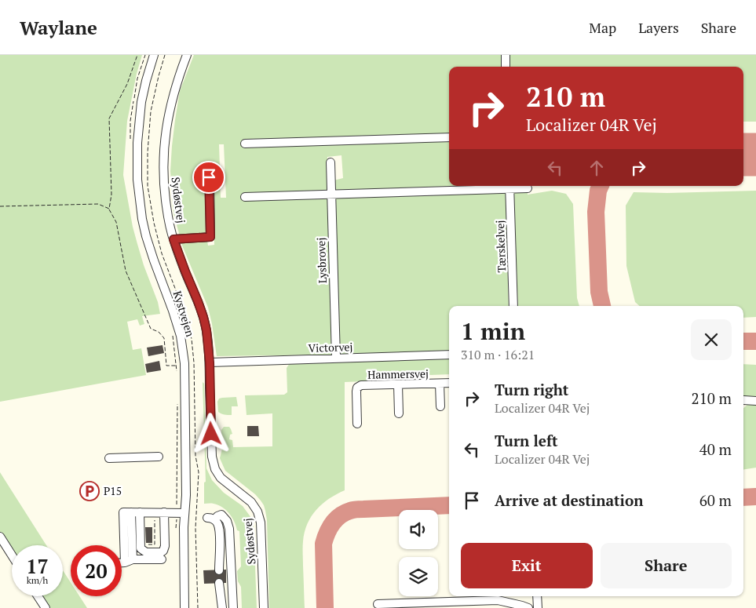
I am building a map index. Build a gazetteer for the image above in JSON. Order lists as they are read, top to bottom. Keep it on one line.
{"streets":{"street":["Sydøstvej","Tærskelvej","Lysbrovej","Kystvejen","Victorvej","Hammersvej"]},"crossings":[["Sydøstvej","Victorvej"],["Lysbrovej","Victorvej"]],"places":{"parking":["P15"]},"page":{"header":"Waylane","nav":["Map","Layers","Share"],"turn":["210 m","Localizer 04R Vej"],"heading":["1 min","310 m · 16:21"],"list":[{"name":"Turn right","note":"Localizer 04R Vej","value":"210 m"},{"name":"Turn left","note":"Localizer 04R Vej","value":"40 m"},{"name":"Arrive at destination","value":"60 m"}],"buttons":["Exit","Share"],"speed":"17 km/h","limit":"20"}}
